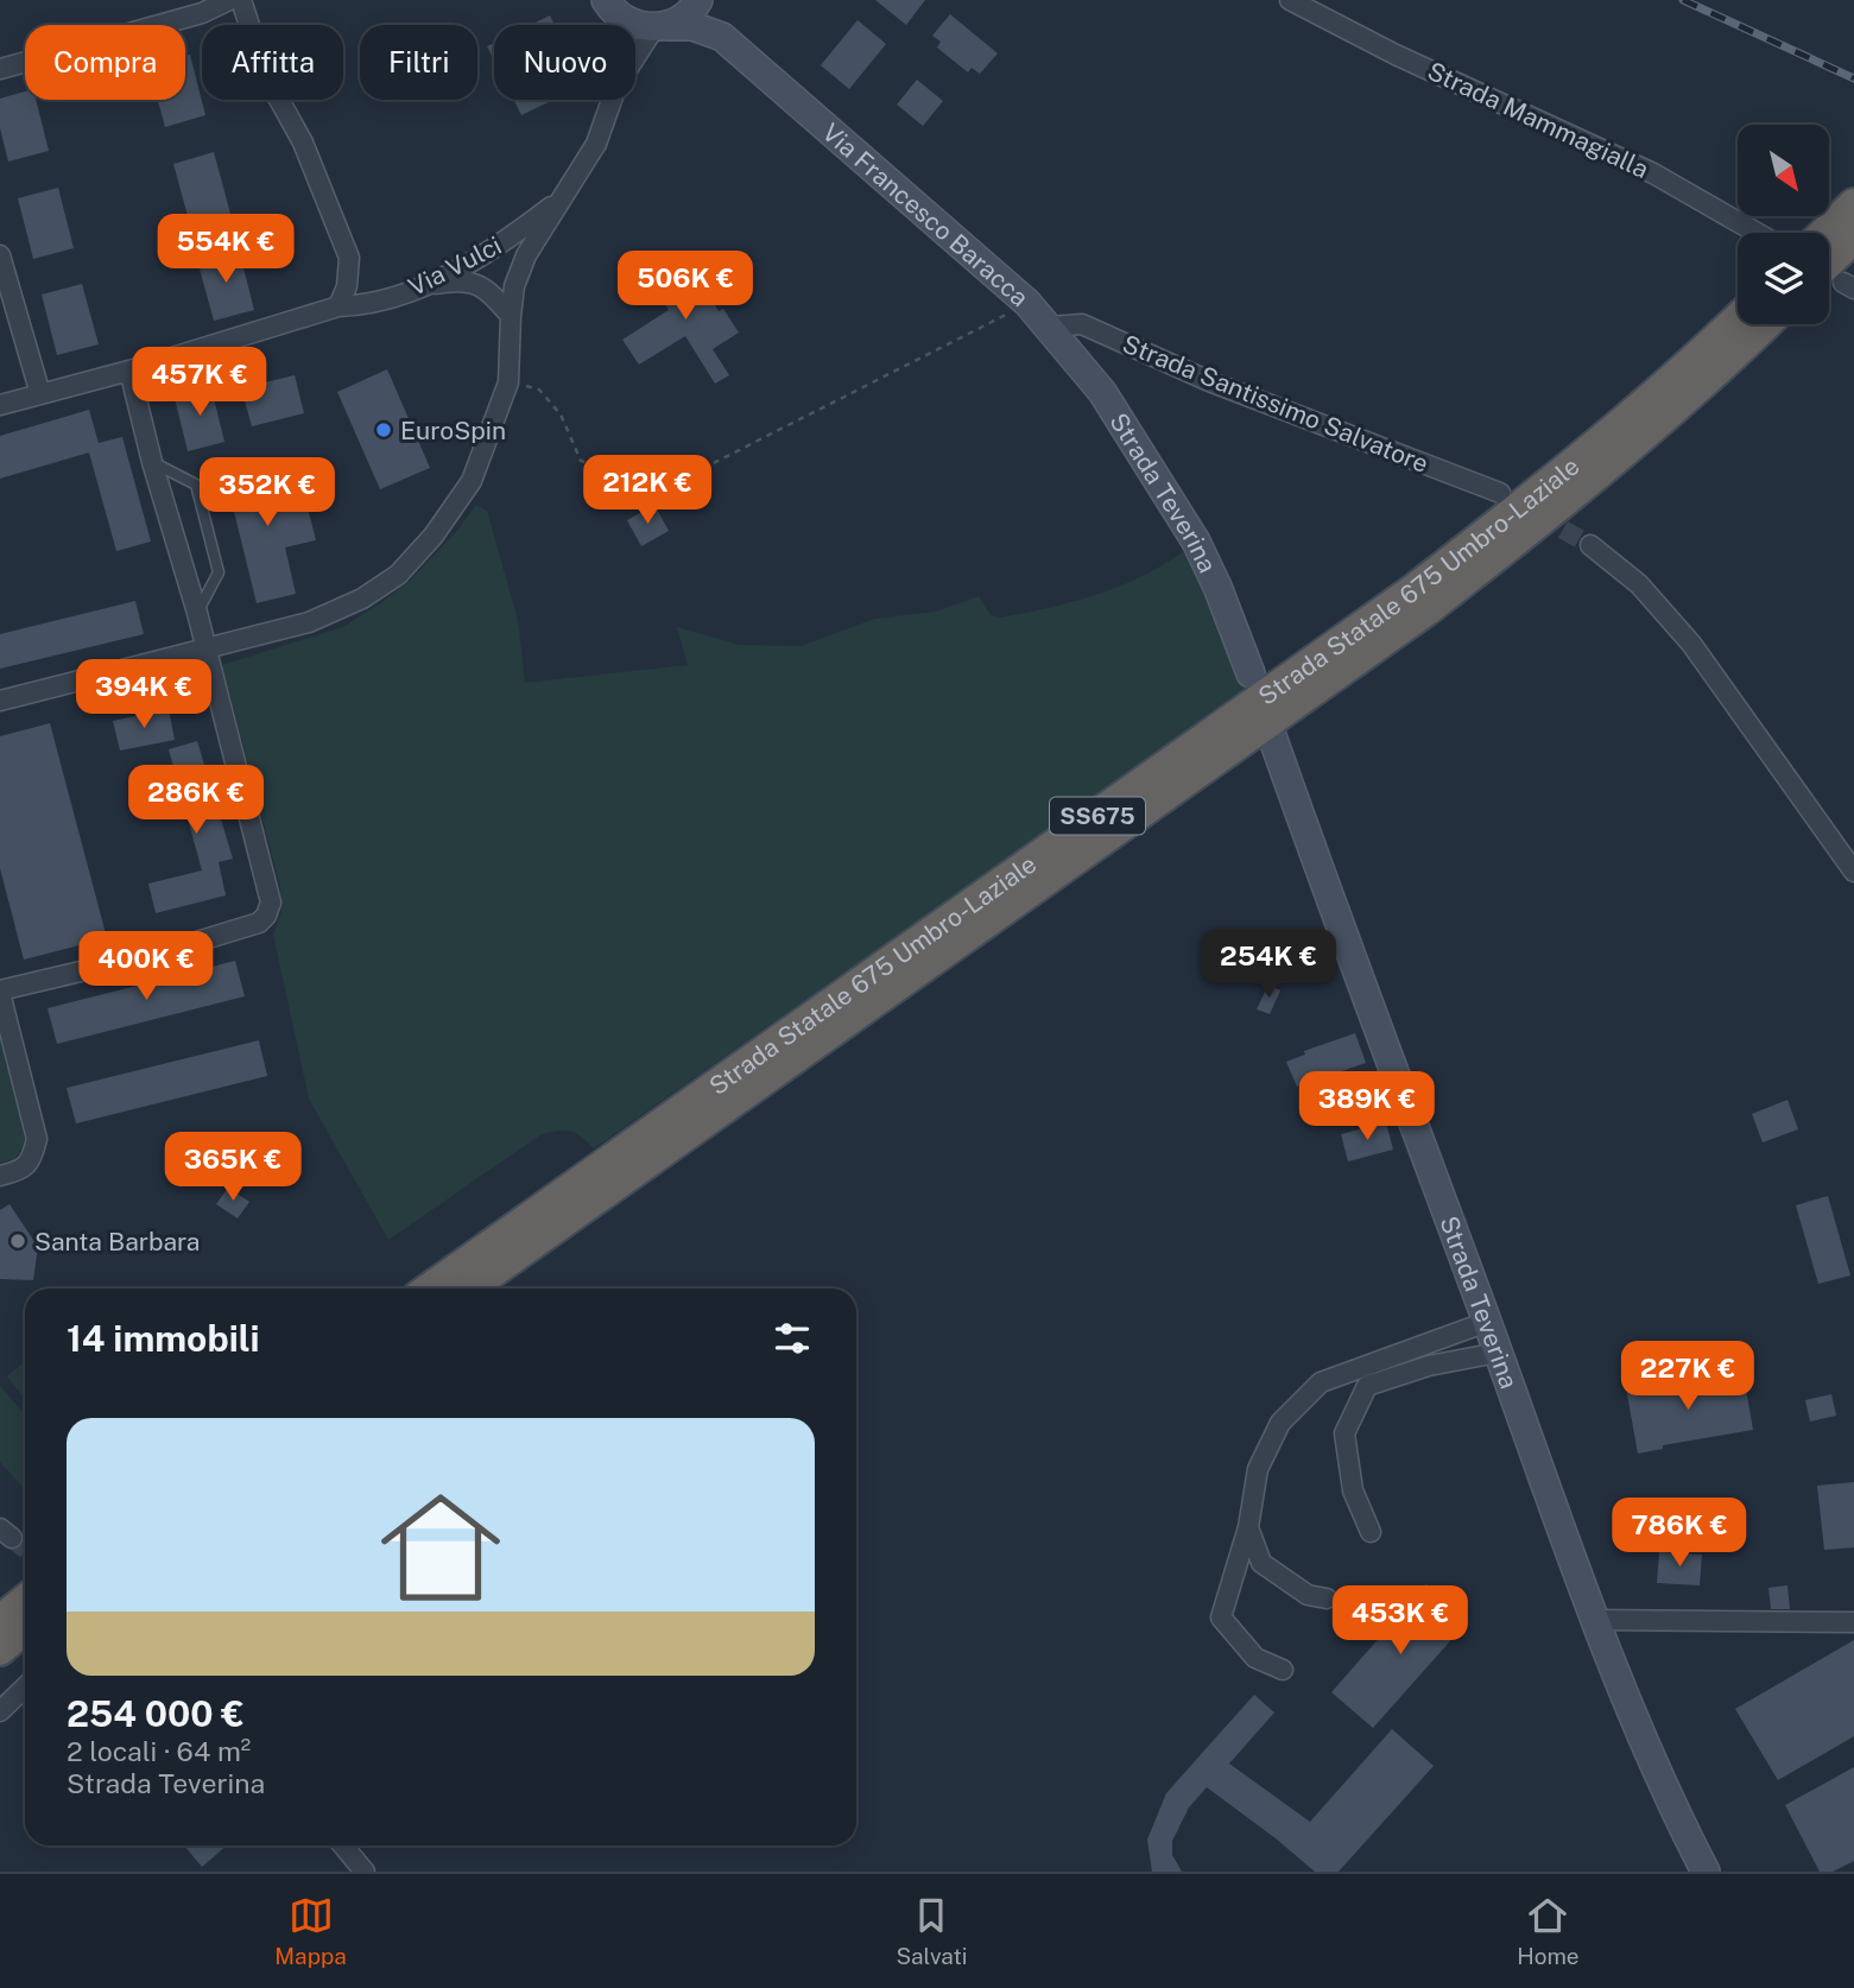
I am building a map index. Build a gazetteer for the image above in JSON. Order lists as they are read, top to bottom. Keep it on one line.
{"streets":{"highway":["Strada Statale 675 Umbro-Laziale","SS675"],"main road":["Via Francesco Baracca","Strada Teverina"],"street":["Strada Mammagialla","Via Vulci","Strada Santissimo Salvatore"]},"crossings":[["Via Francesco Baracca","Strada Santissimo Salvatore"],["Via Francesco Baracca","Strada Teverina"],["Strada Santissimo Salvatore","Strada Teverina"]],"places":["EuroSpin","Santa Barbara"],"north":"bottom right","page":{"chip":["Compra","Affitta","Filtri","Nuovo"],"price":["554K €","506K €","457K €","212K €","352K €","394K €","286K €","254K €","400K €","389K €","365K €","227K €","786K €","453K €"],"heading":"14 immobili","list":[{"name":"254 000 €","note":"2 locali · 64 m² · Strada Teverina"}],"tabs":["Mappa","Salvati","Home"]}}
